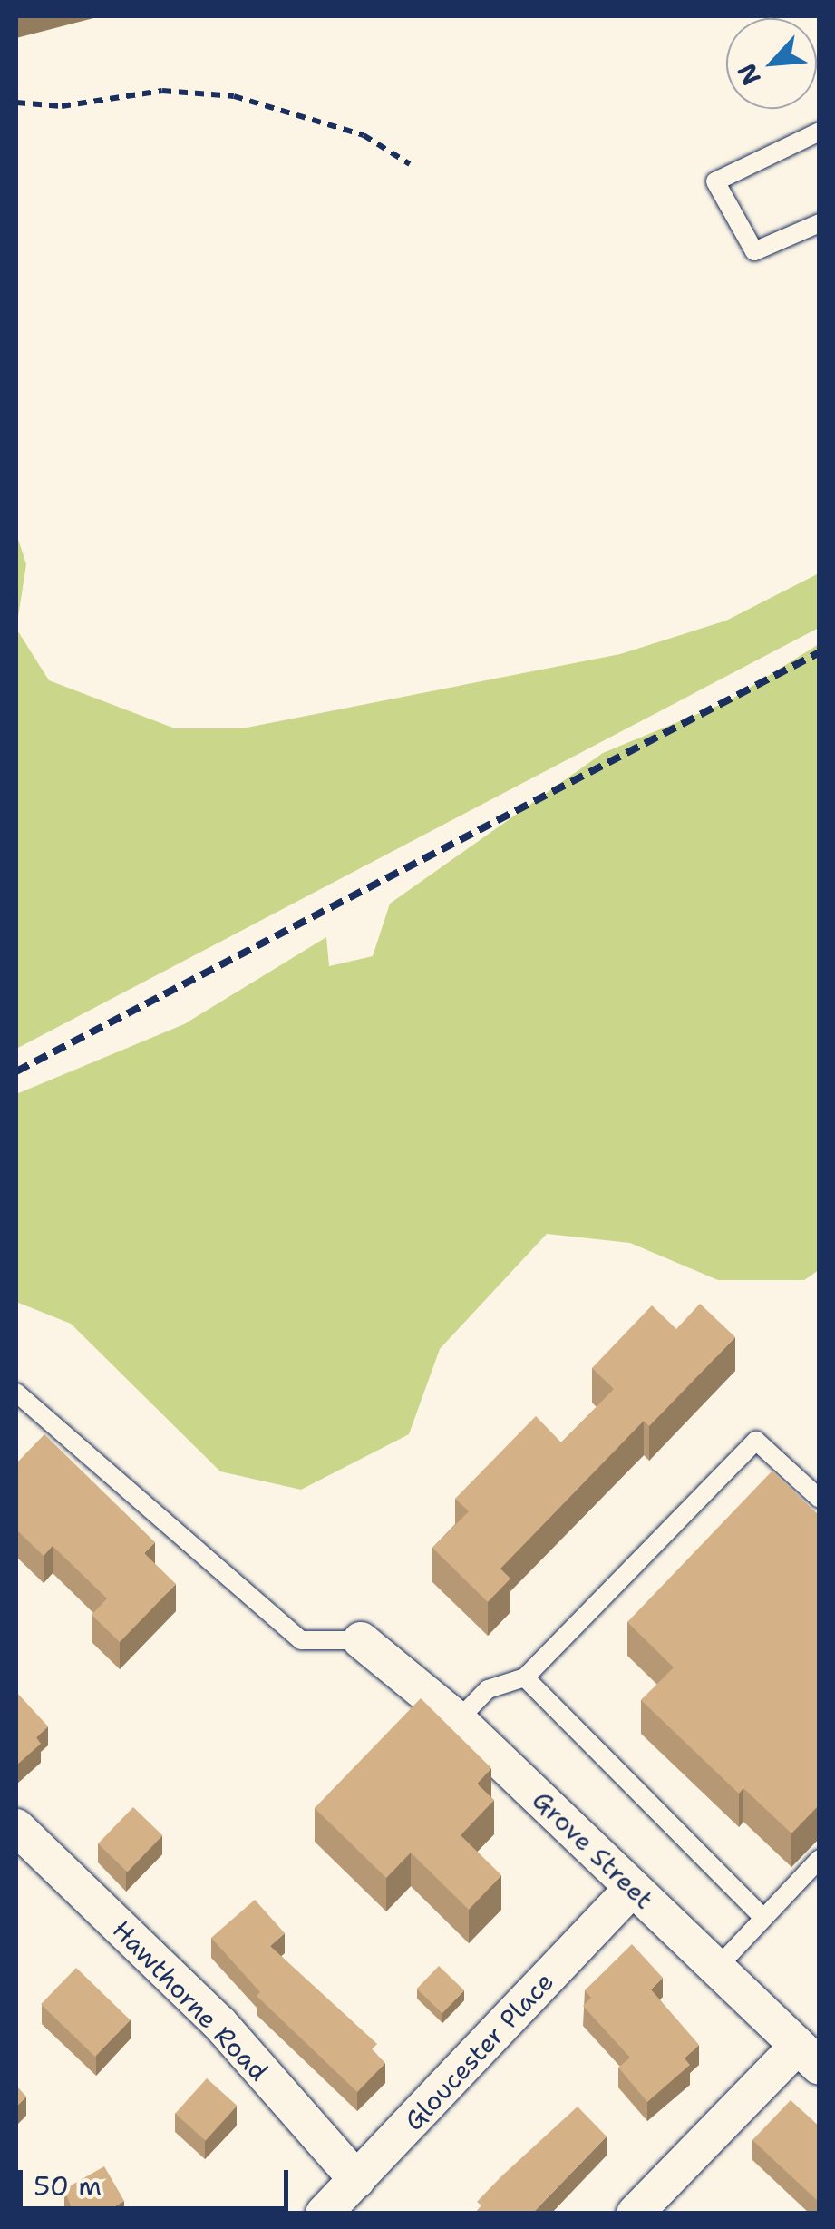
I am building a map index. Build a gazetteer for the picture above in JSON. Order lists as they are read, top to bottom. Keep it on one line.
{"streets":{"street":["Grove Street","Hawthorne Road","Gloucester Place"]},"crossings":[["Grove Street","Gloucester Place"],["Hawthorne Road","Gloucester Place"]],"scale_bar":"50 m","north":"bottom left"}
